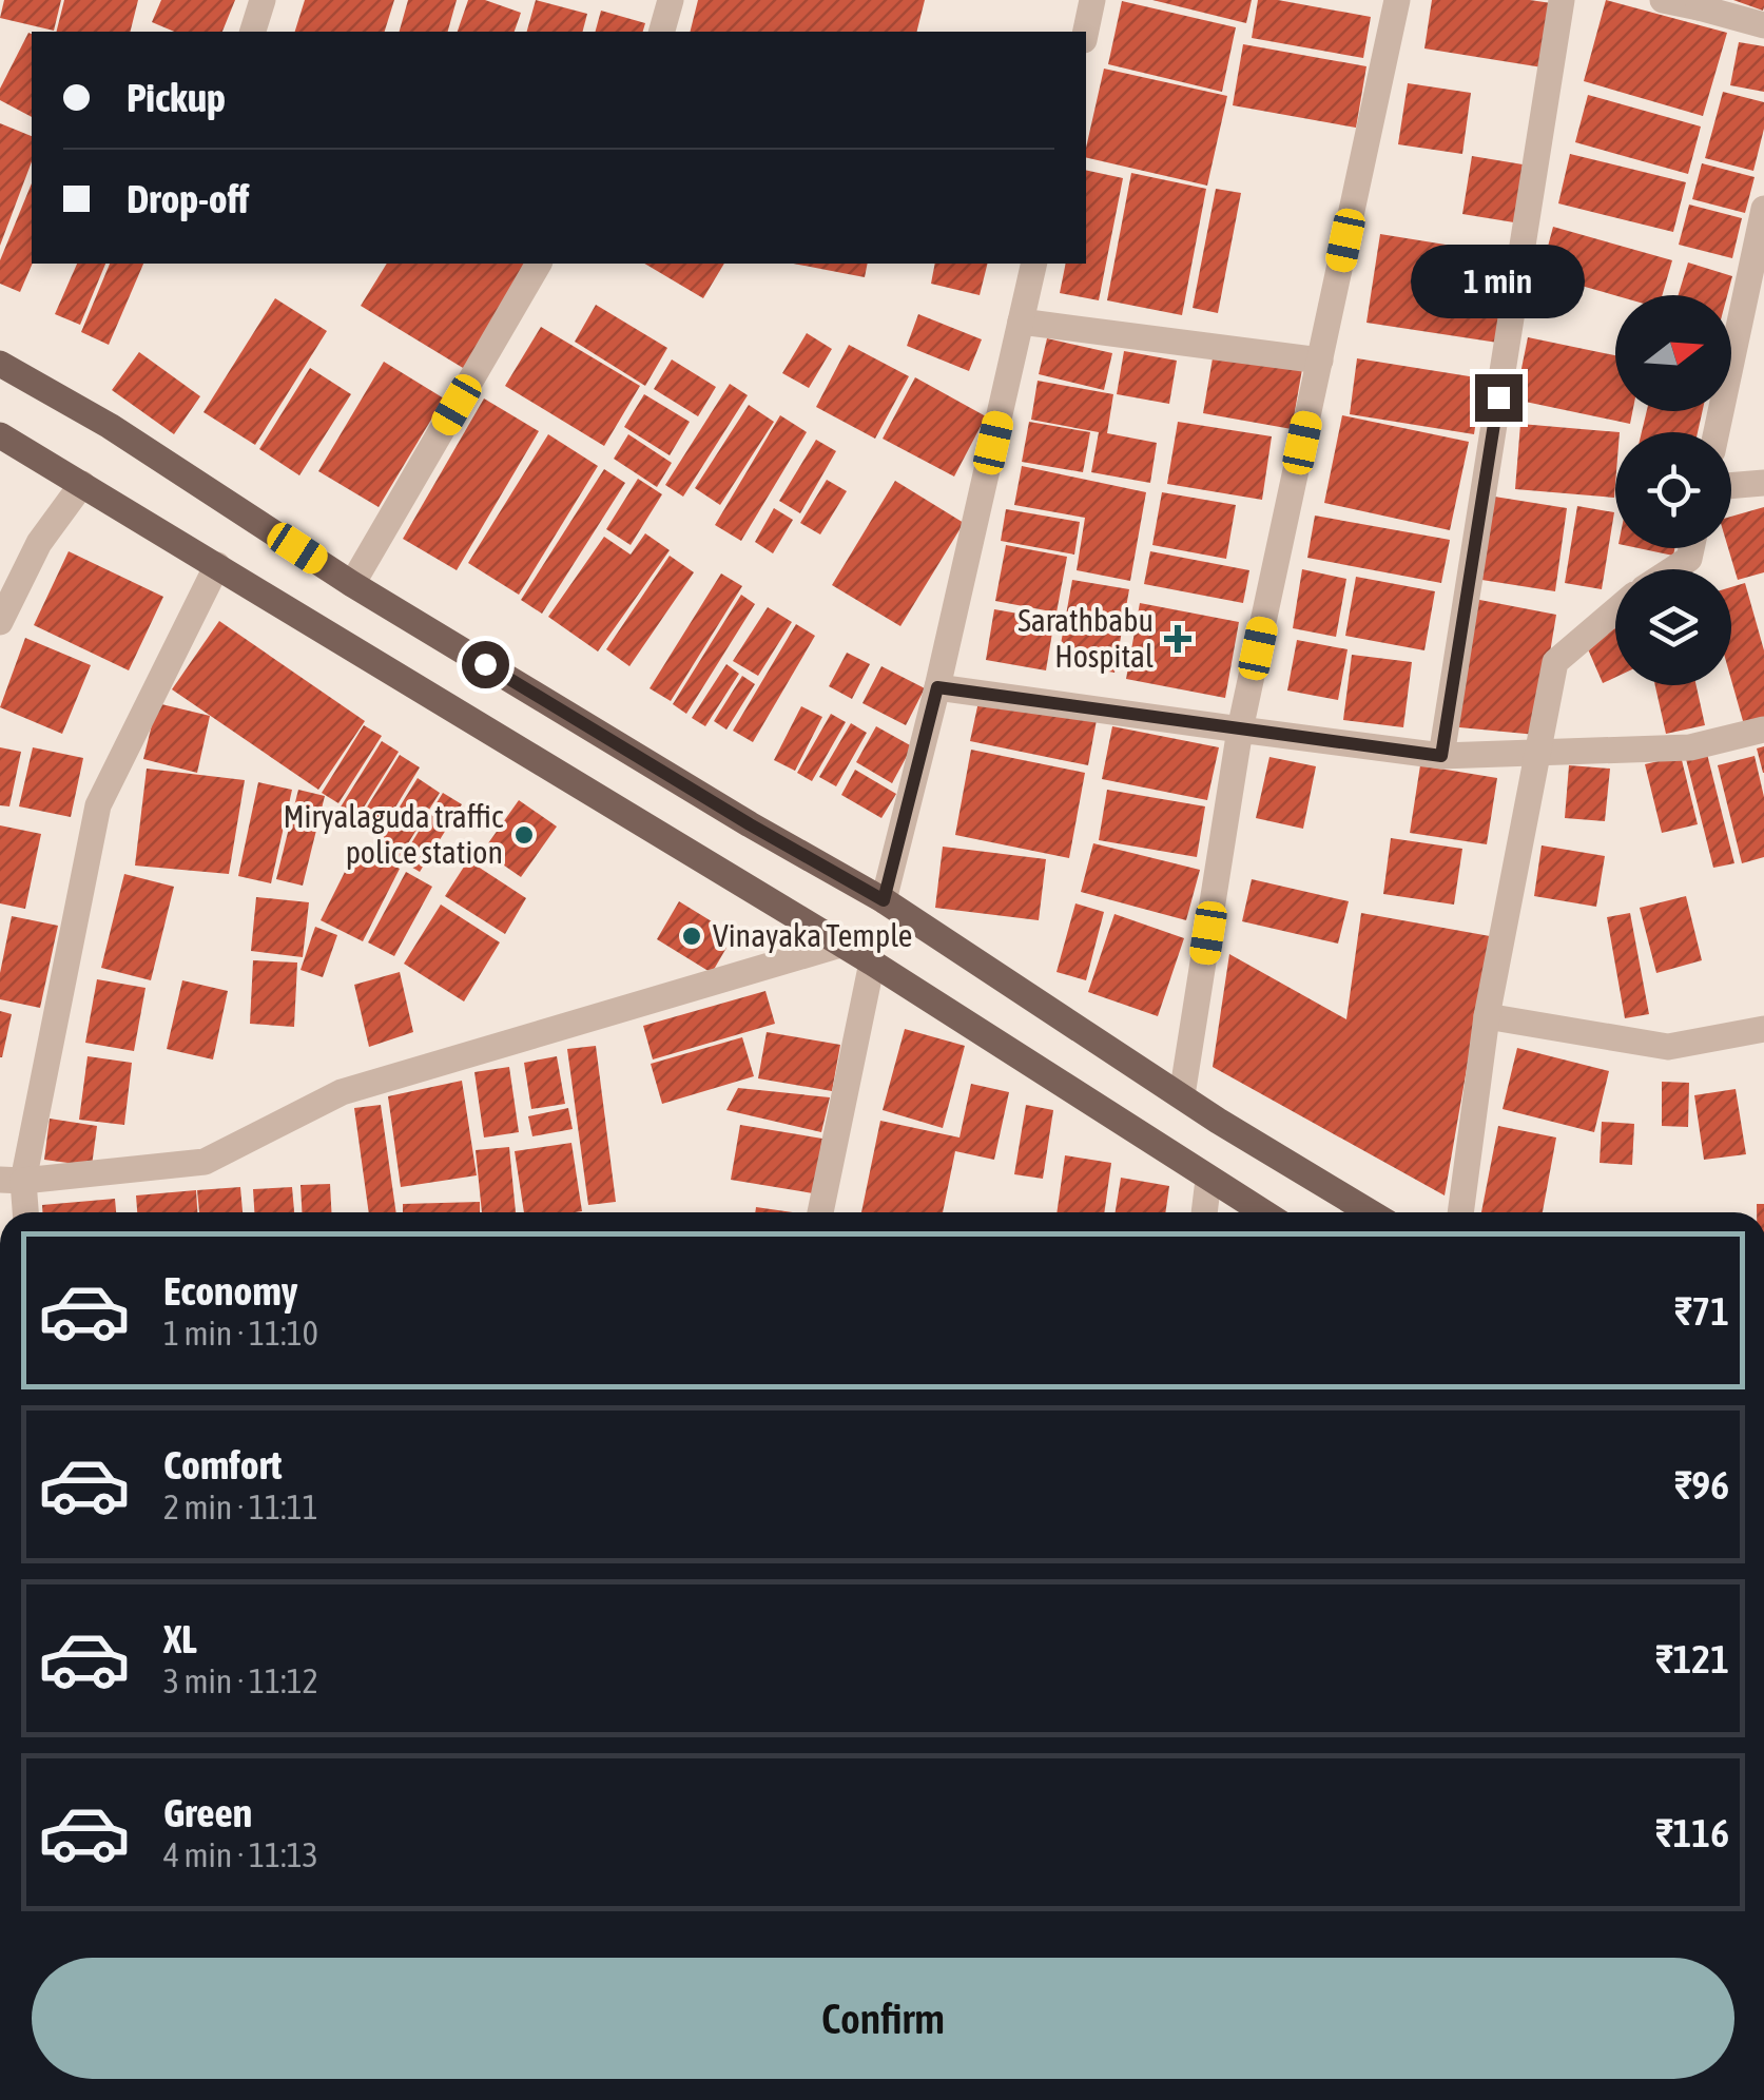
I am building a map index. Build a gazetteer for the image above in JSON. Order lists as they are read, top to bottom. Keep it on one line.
{"places":{"health":["Sarathbabu Hospital"],"other":["Miryalaguda traffic police station","Vinayaka Temple"]},"north":"right","page":{"banner":["Pickup","Drop-off"],"bubble":"1 min","list":[{"name":"Economy","note":"1 min · 11:10","value":"₹71"},{"name":"Comfort","note":"2 min · 11:11","value":"₹96"},{"name":"XL","note":"3 min · 11:12","value":"₹121"},{"name":"Green","note":"4 min · 11:13","value":"₹116"}],"buttons":"Confirm"}}
